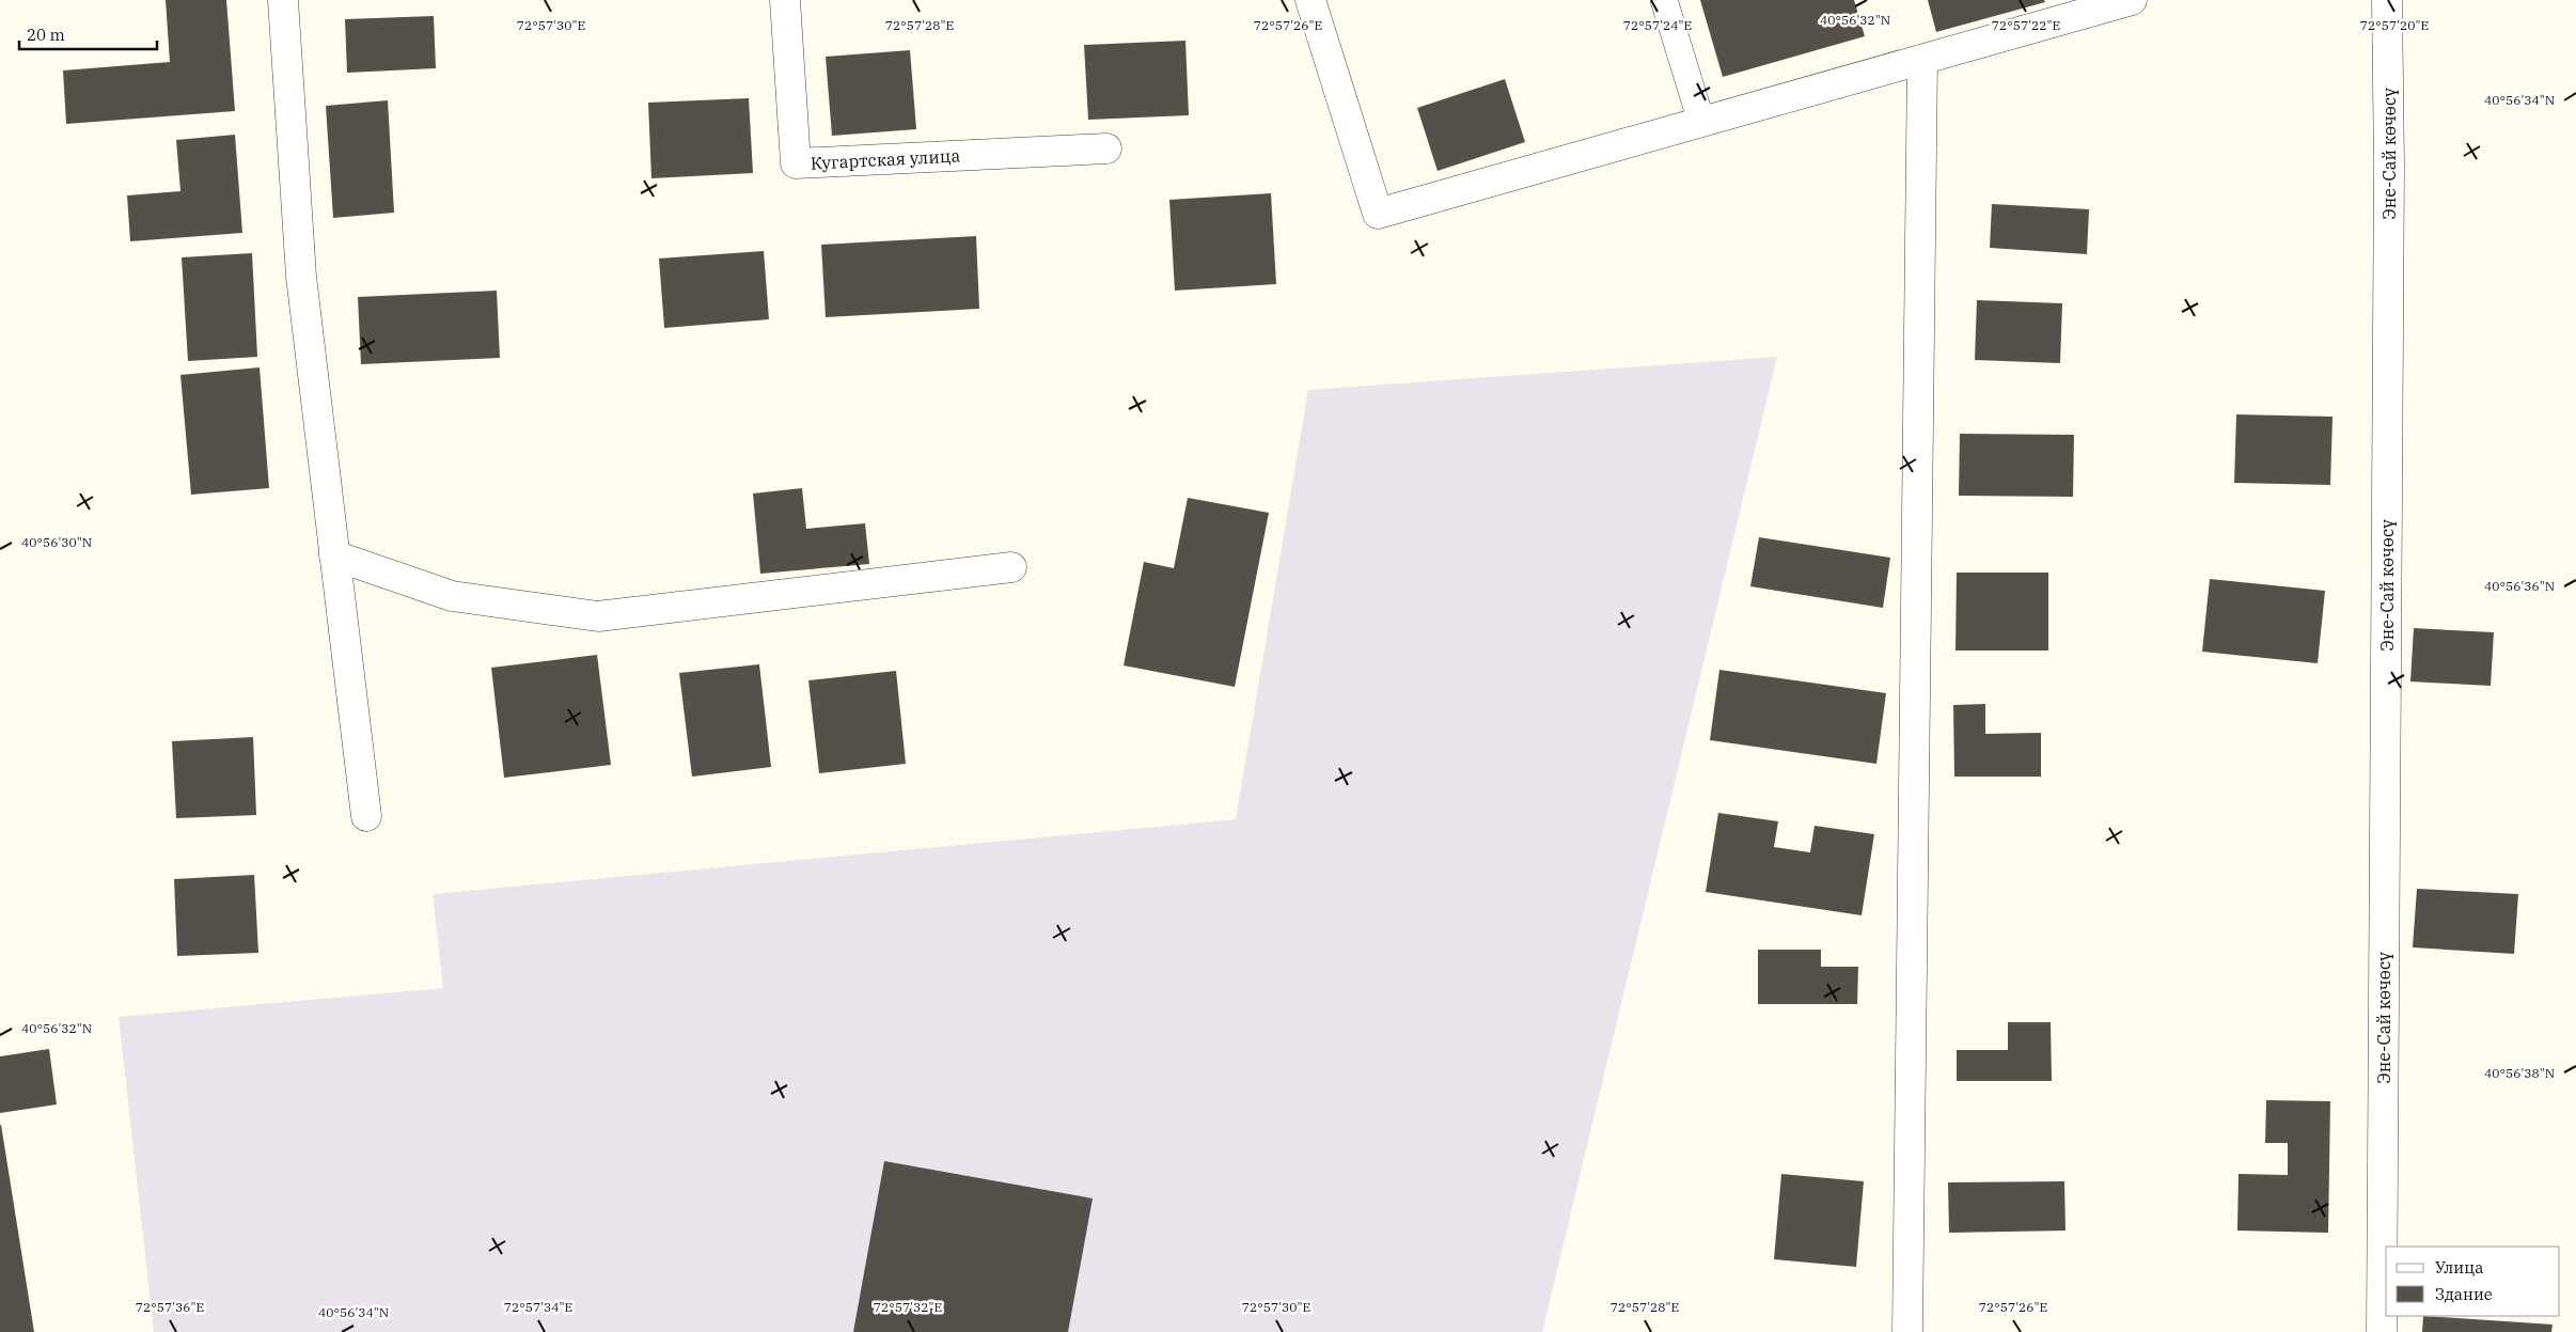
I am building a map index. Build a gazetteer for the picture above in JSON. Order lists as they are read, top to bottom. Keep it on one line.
{"streets":{"street":["Эне-Сай көчөсү","Кугартская улица"]},"legend":["Улица","Здание"],"scale_bar":"20 m","coordinates":["40°56'32\"N","72°57'30\"E","72°57'28\"E","72°57'26\"E","72°57'24\"E","72°57'22\"E","72°57'20\"E","40°56'34\"N","40°56'30\"N","40°56'36\"N","40°56'38\"N","72°57'36\"E","72°57'34\"E","72°57'32\"E"]}
